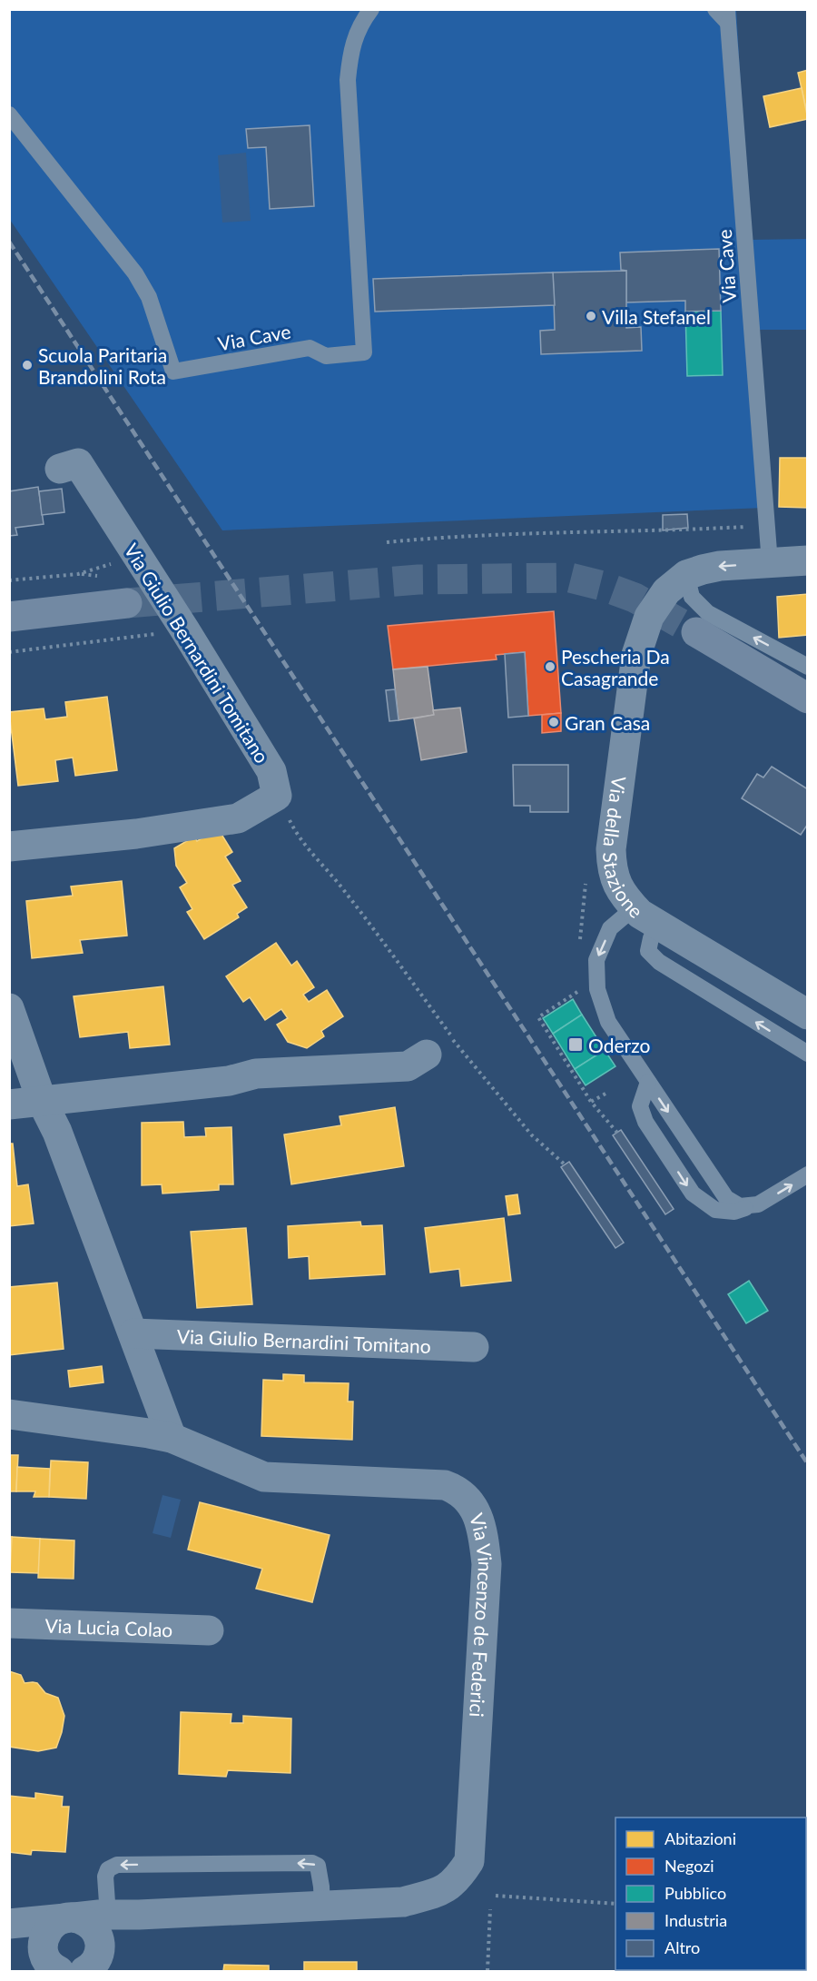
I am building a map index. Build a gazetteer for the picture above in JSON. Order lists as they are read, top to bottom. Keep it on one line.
{"streets":{"street":["Via Giulio Bernardini Tomitano","Via della Stazione","Via Vincenzo de Federici","Via Lucia Colao"],"lane":["Via Cave"]},"places":{"other":["Villa Stefanel","Scuola Paritaria Brandolini Rota","Pescheria Da Casagrande","Gran Casa"],"transit":["Oderzo"]},"legend":["Abitazioni","Negozi","Pubblico","Industria","Altro"]}
